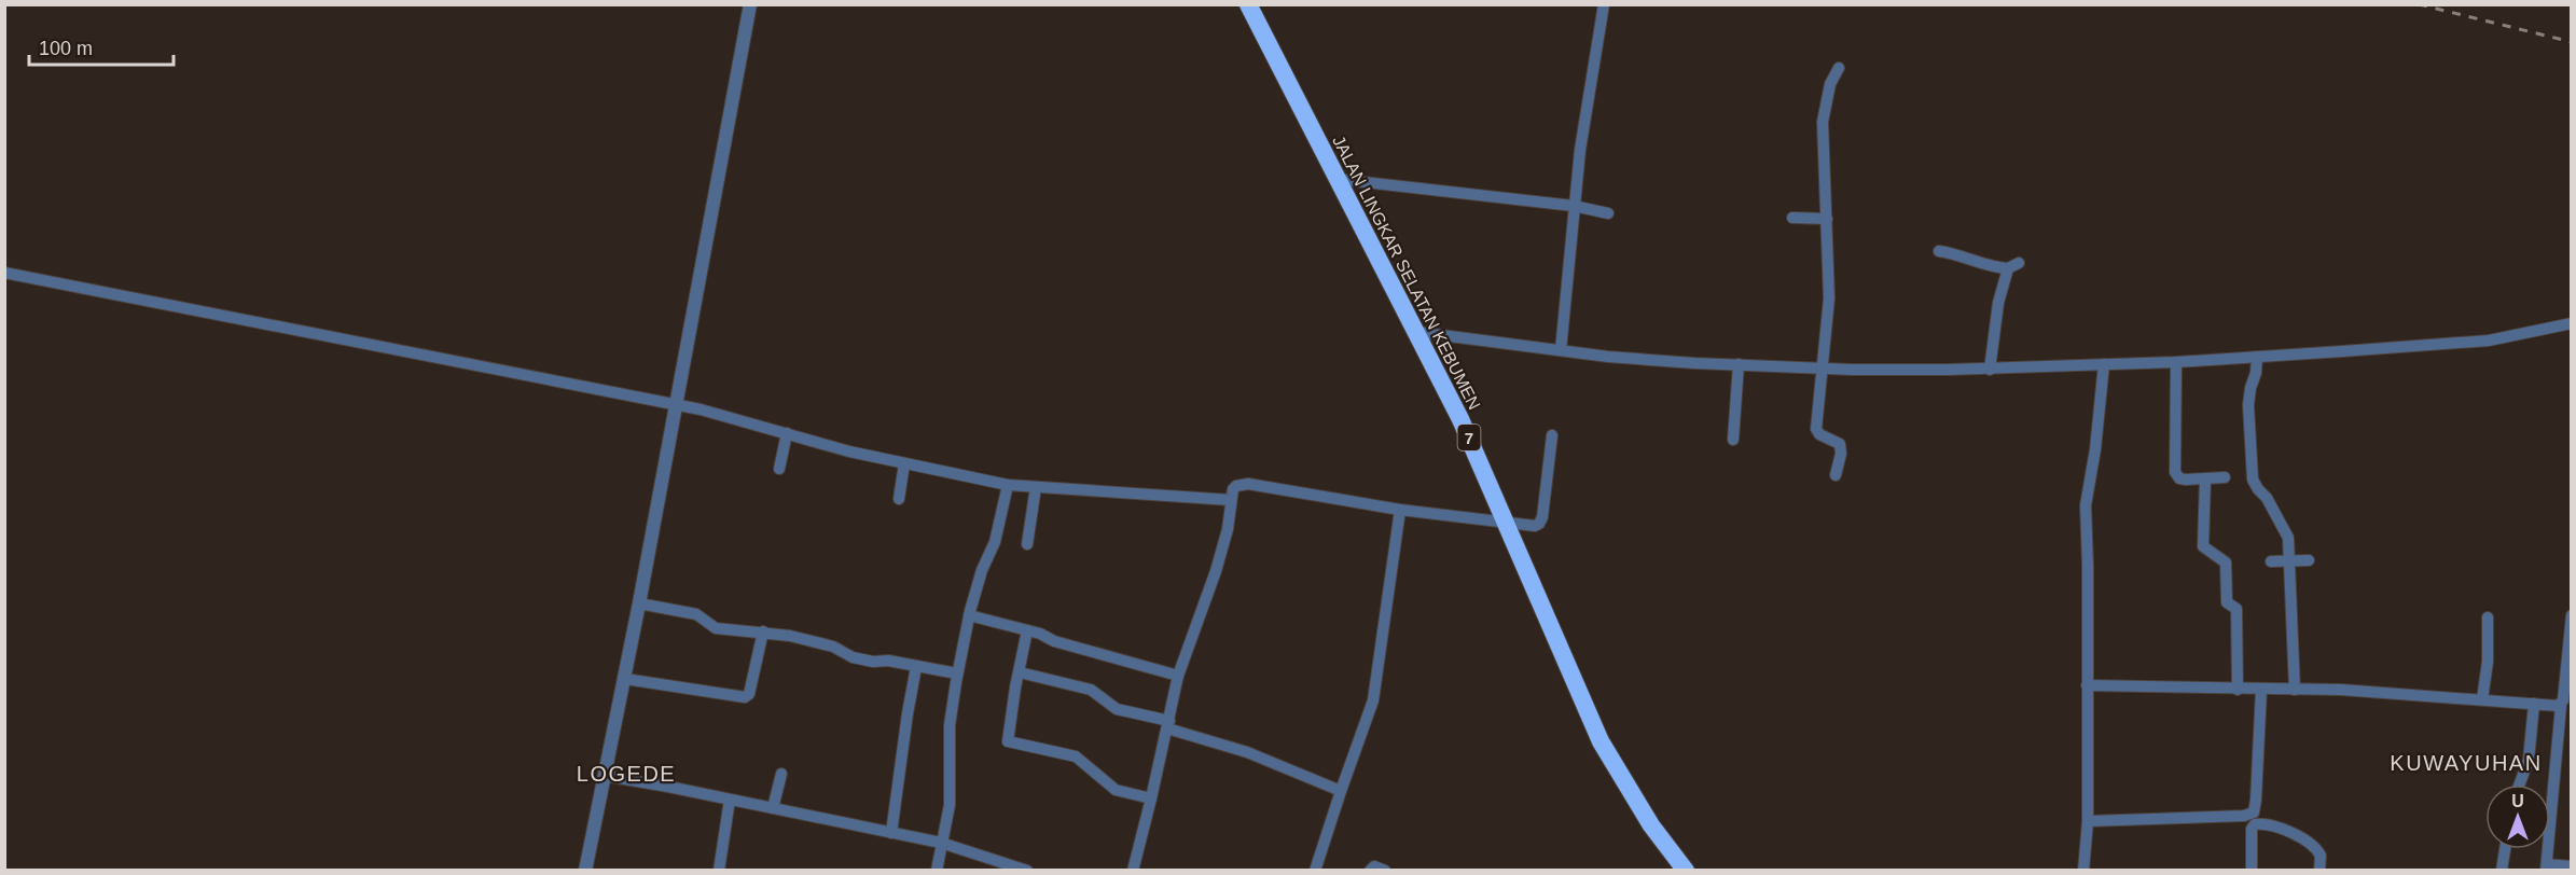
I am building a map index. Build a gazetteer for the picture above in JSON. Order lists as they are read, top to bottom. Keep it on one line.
{"streets":{"highway":["JALAN LINGKAR SELATAN KEBUMEN","7"]},"districts":["KUWAYUHAN","LOGEDE"],"scale_bar":"100 m","north":"top"}
